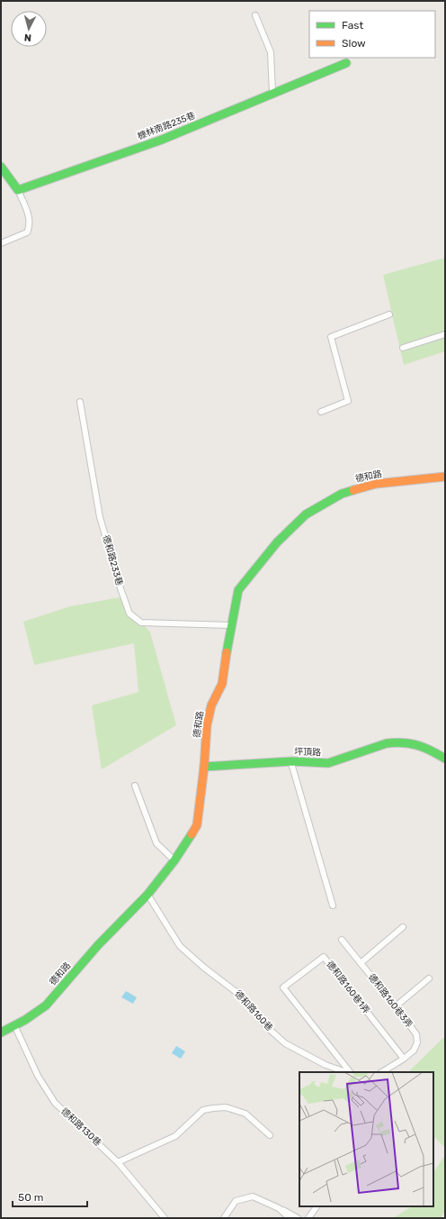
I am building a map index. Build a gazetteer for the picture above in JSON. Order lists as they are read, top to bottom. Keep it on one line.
{"streets":{"street":["槺林南路235巷","德和路","坪頂路"],"lane":["德和路233巷","德和路160巷1弄","德和路160巷3弄","德和路160巷","德和路130巷"]},"crossings":[["德和路","德和路233巷"],["德和路","坪頂路"],["德和路","德和路160巷"],["德和路","德和路130巷"],["德和路160巷1弄","德和路160巷3弄"]],"legend":["Fast","Slow"],"scale_bar":"50 m","north":"bottom"}
